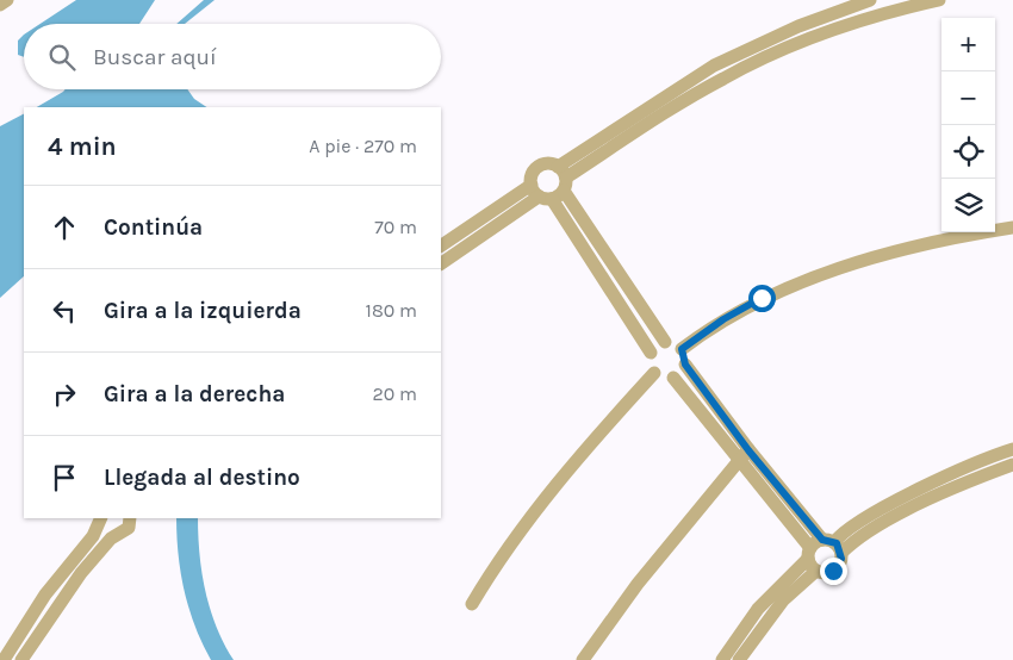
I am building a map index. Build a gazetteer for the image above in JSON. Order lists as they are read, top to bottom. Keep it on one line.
{"page":{"map_buttons":["+","−"],"search":"Buscar aquí","heading":["4 min","A pie · 270 m"],"list":[["Continúa","70 m"],["Gira a la izquierda","180 m"],["Gira a la derecha","20 m"],"Llegada al destino"]}}
